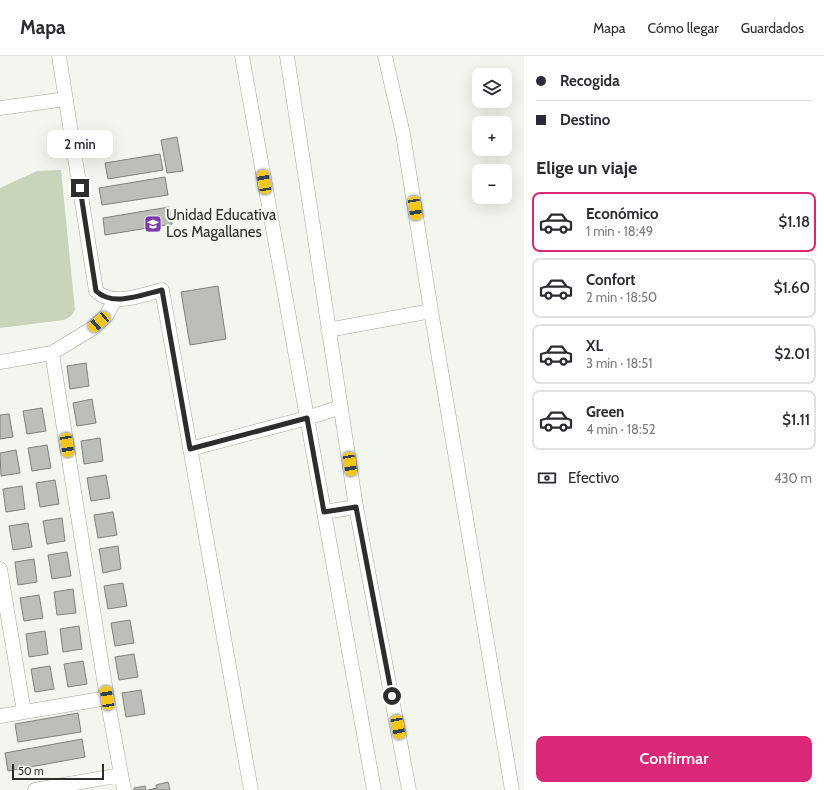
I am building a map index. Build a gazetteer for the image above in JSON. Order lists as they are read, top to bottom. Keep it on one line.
{"places":{"school or university":["Unidad Educativa Los Magallanes"]},"scale_bar":"50 m","page":{"header":"Mapa","nav":["Mapa","Cómo llegar","Guardados"],"banner":["Recogida","Destino"],"map_buttons":["+","−"],"bubble":"2 min","heading":"Elige un viaje","list":[{"name":"Económico","note":"1 min · 18:49","value":"$1.18"},{"name":"Confort","note":"2 min · 18:50","value":"$1.60"},{"name":"XL","note":"3 min · 18:51","value":"$2.01"},{"name":"Green","note":"4 min · 18:52","value":"$1.11"}],"pay":["Efectivo","430 m"],"buttons":"Confirmar","scale":"50 m"}}
